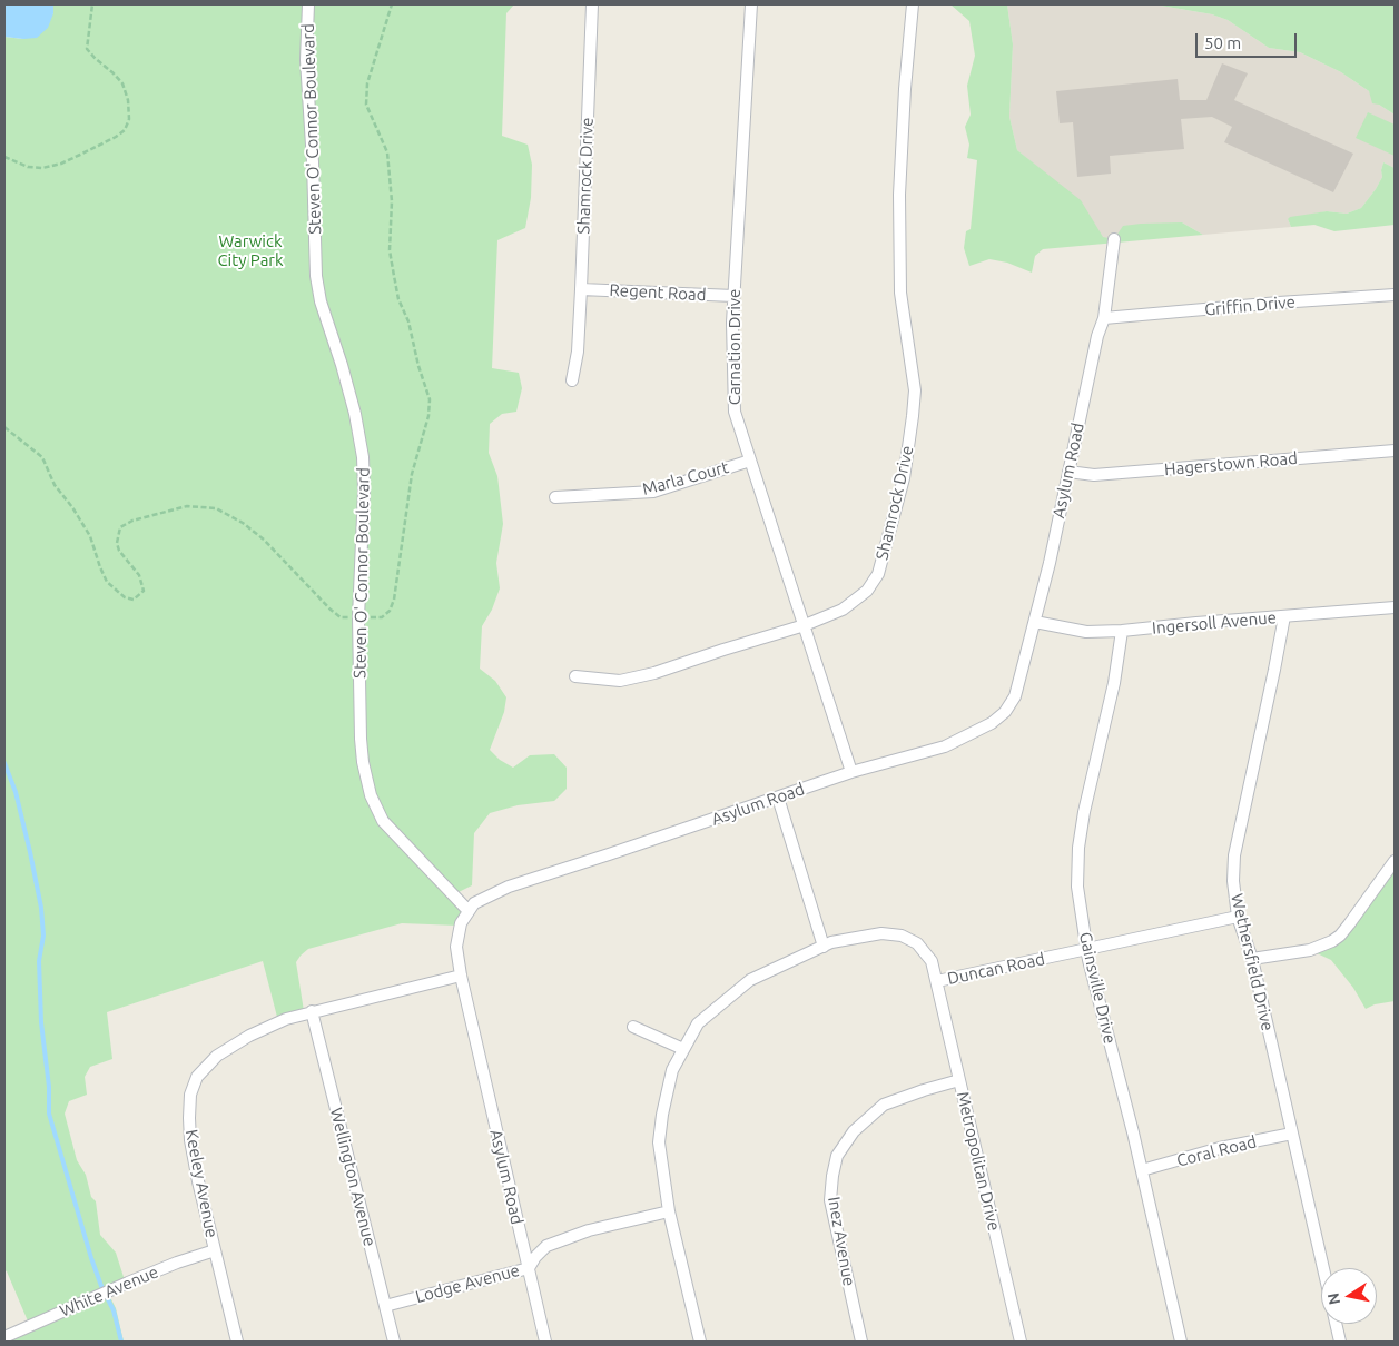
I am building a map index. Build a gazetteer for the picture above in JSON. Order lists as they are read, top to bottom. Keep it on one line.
{"streets":{"street":["Steven O' Connor Boulevard","Shamrock Drive","Regent Road","Griffin Drive","Carnation Drive","Hagerstown Road","Asylum Road","Marla Court","Ingersoll Avenue","Wethersfield Drive","Duncan Road","Gainsville Drive","Coral Road","Metropolitan Drive","Wellington Avenue","Keeley Avenue","Inez Avenue","Lodge Avenue","White Avenue"]},"crossings":[["Steven O' Connor Boulevard","Asylum Road"],["Shamrock Drive","Regent Road"],["Shamrock Drive","Carnation Drive"],["Regent Road","Carnation Drive"],["Griffin Drive","Asylum Road"],["Carnation Drive","Asylum Road"],["Carnation Drive","Marla Court"],["Hagerstown Road","Asylum Road"],["Asylum Road","Ingersoll Avenue"],["Asylum Road","Keeley Avenue"],["Asylum Road","Lodge Avenue"],["Ingersoll Avenue","Wethersfield Drive"],["Ingersoll Avenue","Gainsville Drive"],["Wethersfield Drive","Duncan Road"],["Wethersfield Drive","Coral Road"],["Duncan Road","Gainsville Drive"],["Duncan Road","Metropolitan Drive"],["Duncan Road","Lodge Avenue"],["Gainsville Drive","Coral Road"],["Metropolitan Drive","Inez Avenue"],["Wellington Avenue","Keeley Avenue"],["Wellington Avenue","Lodge Avenue"],["Keeley Avenue","White Avenue"]],"parks":["Warwick City Park"],"scale_bar":"50 m","north":"left"}
